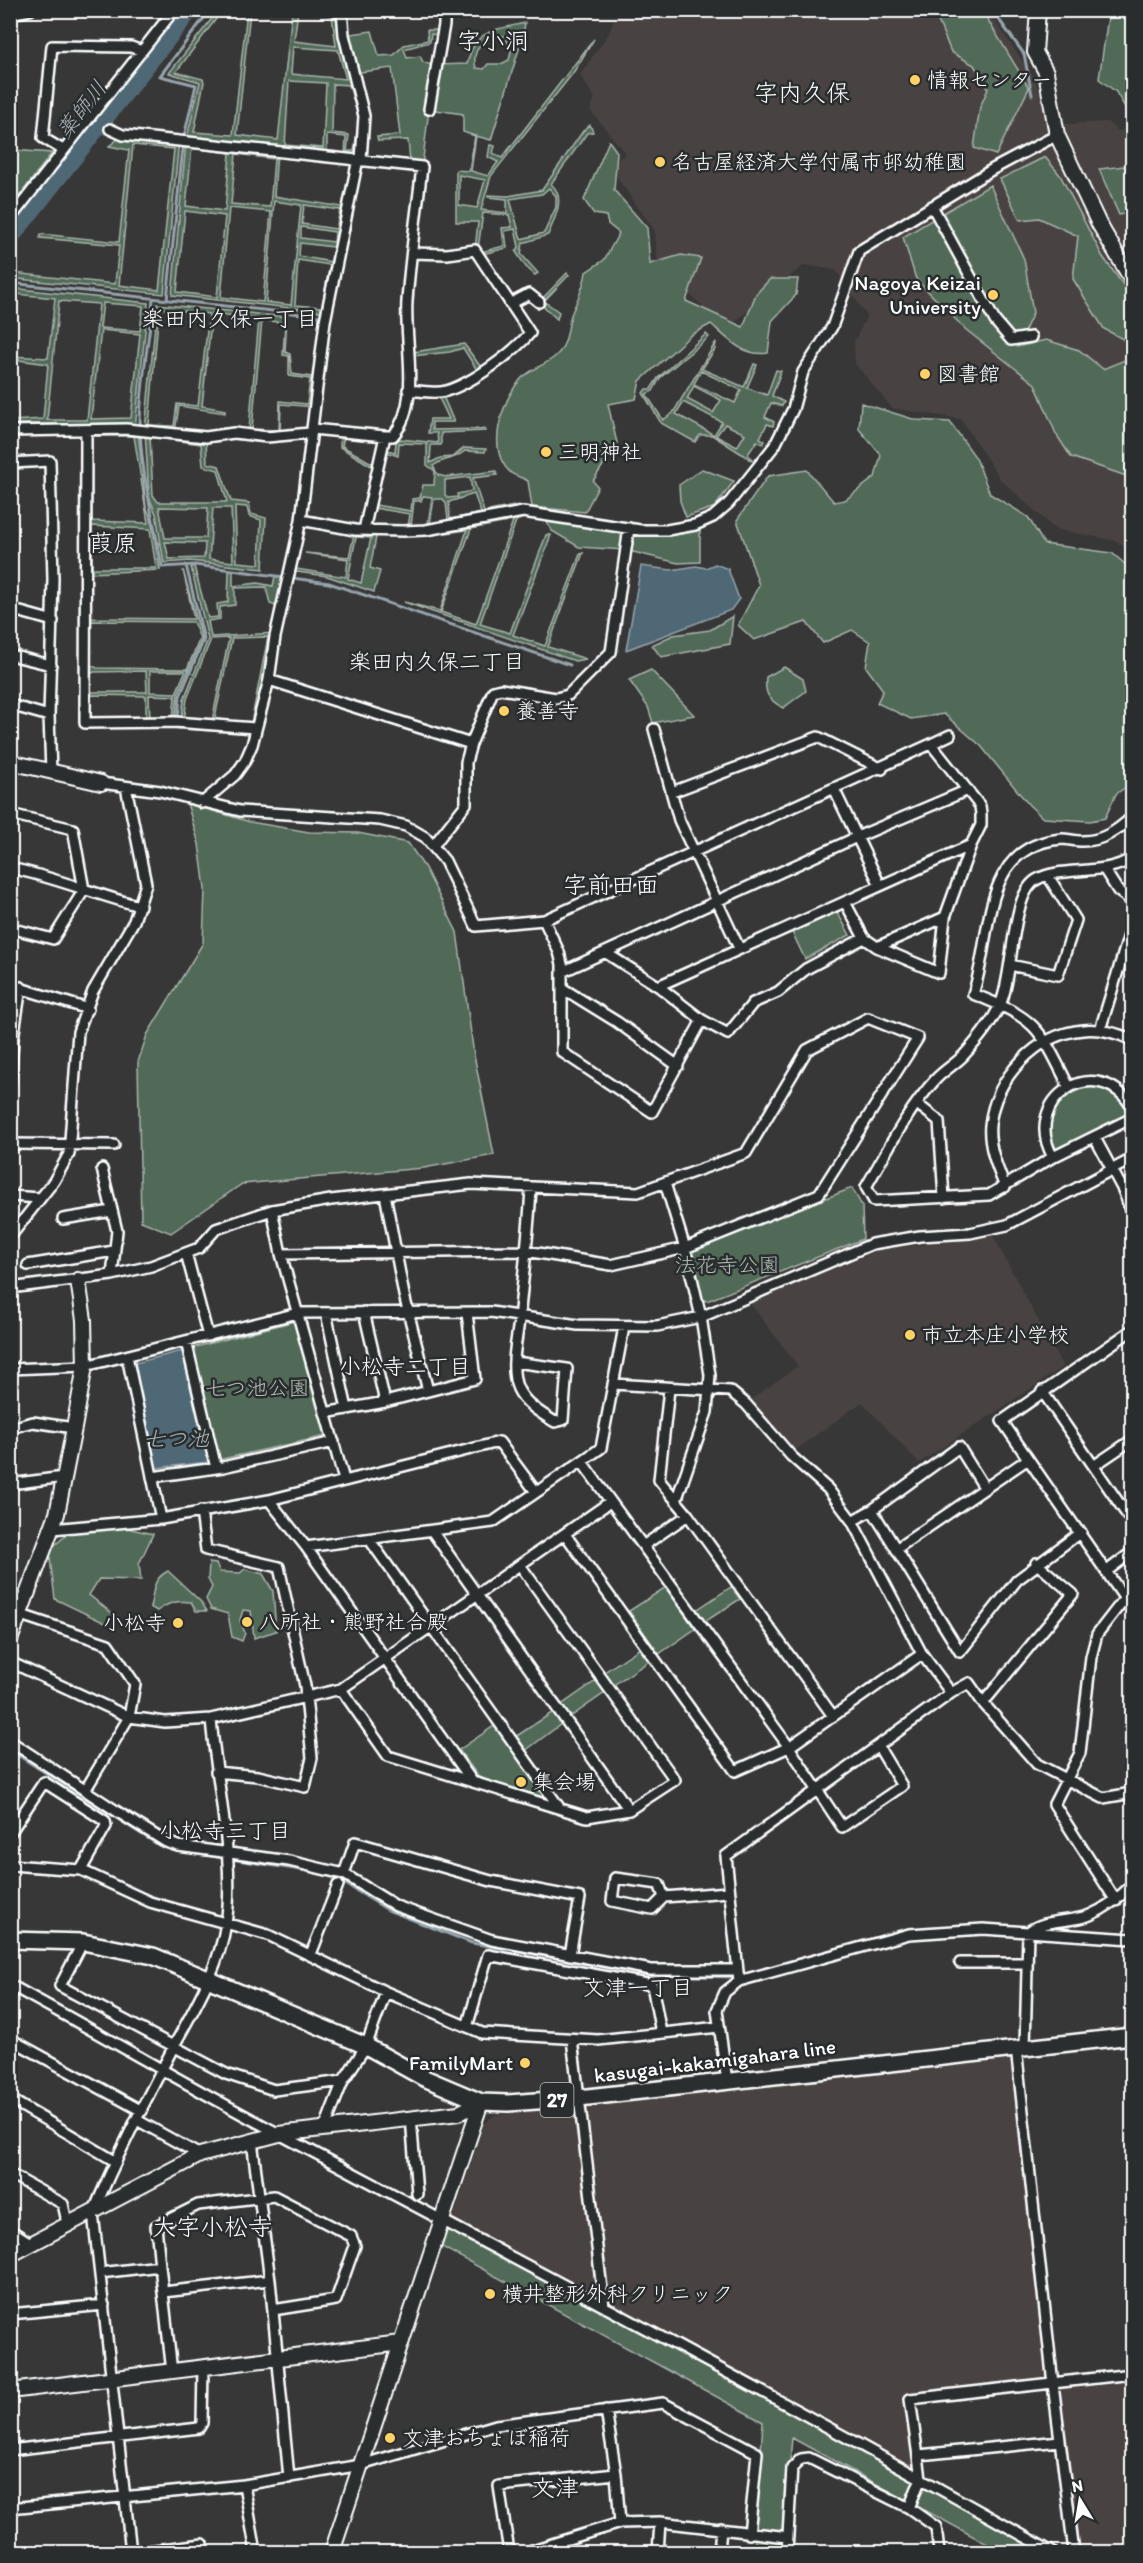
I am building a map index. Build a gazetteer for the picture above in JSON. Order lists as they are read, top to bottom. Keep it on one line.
{"streets":{"main road":["kasugai-kakamigahara line","27"]},"districts":["字小洞","字内久保","楽田内久保一丁目","葭原","楽田内久保二丁目","字前田面","小松寺二丁目","小松寺三丁目","文津一丁目","大字小松寺","文津"],"water":["薬師川","七つ池"],"parks":["法花寺公園","七つ池公園"],"places":["情報センター","名古屋経済大学付属市邨幼稚園","Nagoya Keizai University","図書館","三明神社","養善寺","市立本庄小学校","八所社・熊野社合殿","小松寺","集会場","FamilyMart","横井整形外科クリニック","文津おちょぼ稲荷"],"north":"top"}
